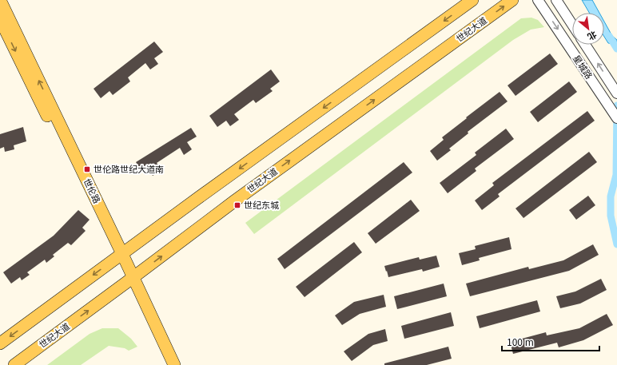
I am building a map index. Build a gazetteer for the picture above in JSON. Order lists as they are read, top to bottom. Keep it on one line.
{"streets":{"main road":["世纪大道","世伦路"],"street":["星城路"]},"crossings":[["世纪大道","世伦路"]],"places":{"transit":["世伦路世纪大道南","世纪东城"]},"scale_bar":"100 m","north":"bottom right"}
